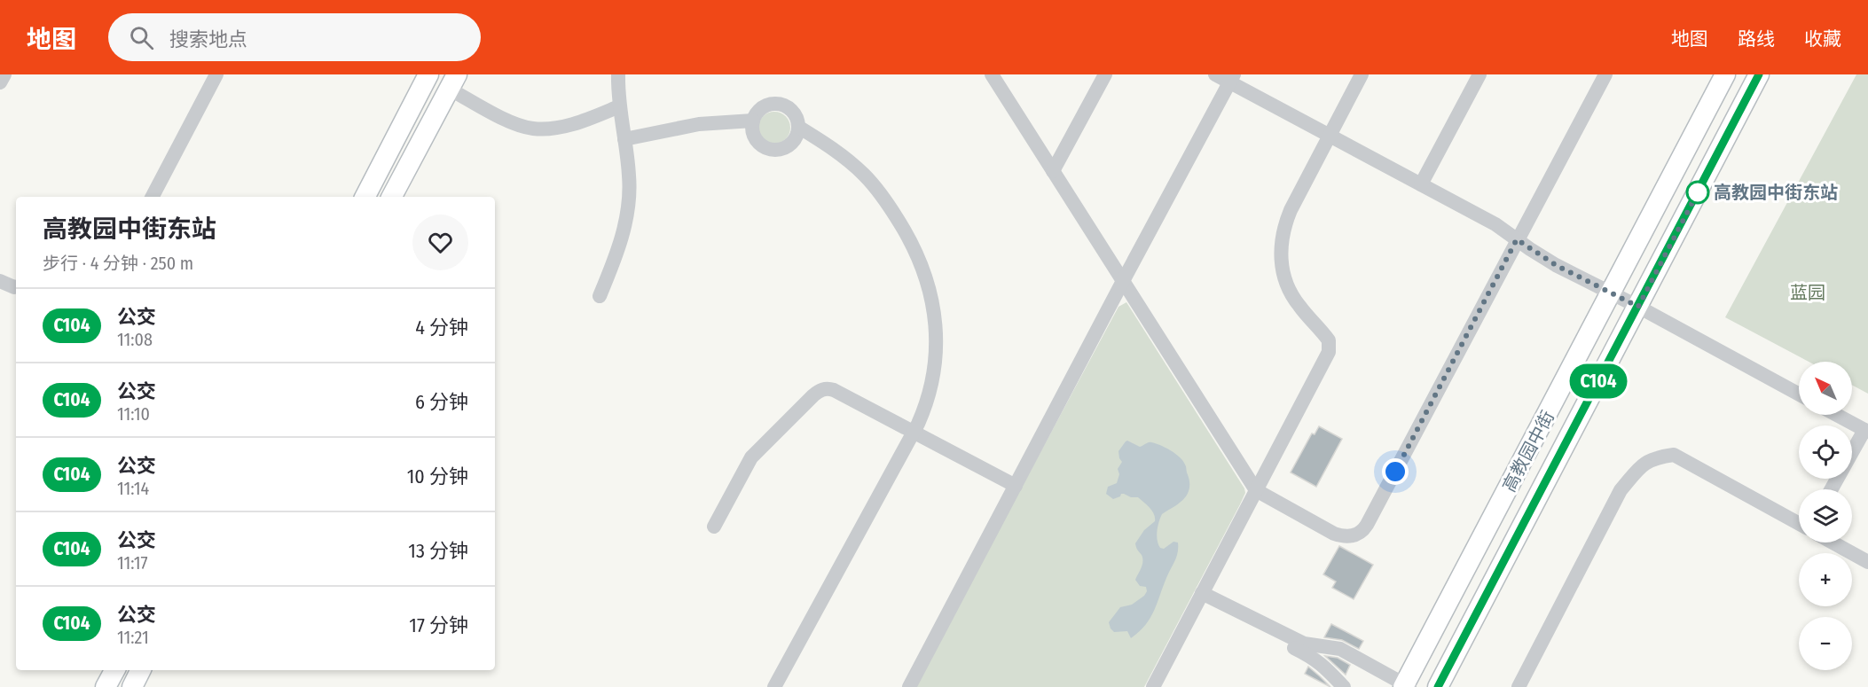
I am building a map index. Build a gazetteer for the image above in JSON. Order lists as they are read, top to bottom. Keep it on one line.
{"streets":{"main road":["高教园中街"]},"parks":["蓝园"],"places":["高教园中街东站"],"lines":["bus line C104"],"north":"top left","page":{"header":"地图","search":"搜索地点","nav":["地图","路线","收藏"],"on_map":"C104","heading":["高教园中街东站","步行 · 4 分钟 · 250 m"],"list":[{"mark":"C104","name":"公交","note":"11:08","value":"4 分钟"},{"mark":"C104","name":"公交","note":"11:10","value":"6 分钟"},{"mark":"C104","name":"公交","note":"11:14","value":"10 分钟"},{"mark":"C104","name":"公交","note":"11:17","value":"13 分钟"},{"mark":"C104","name":"公交","note":"11:21","value":"17 分钟"}],"map_buttons":["+","−"]}}
